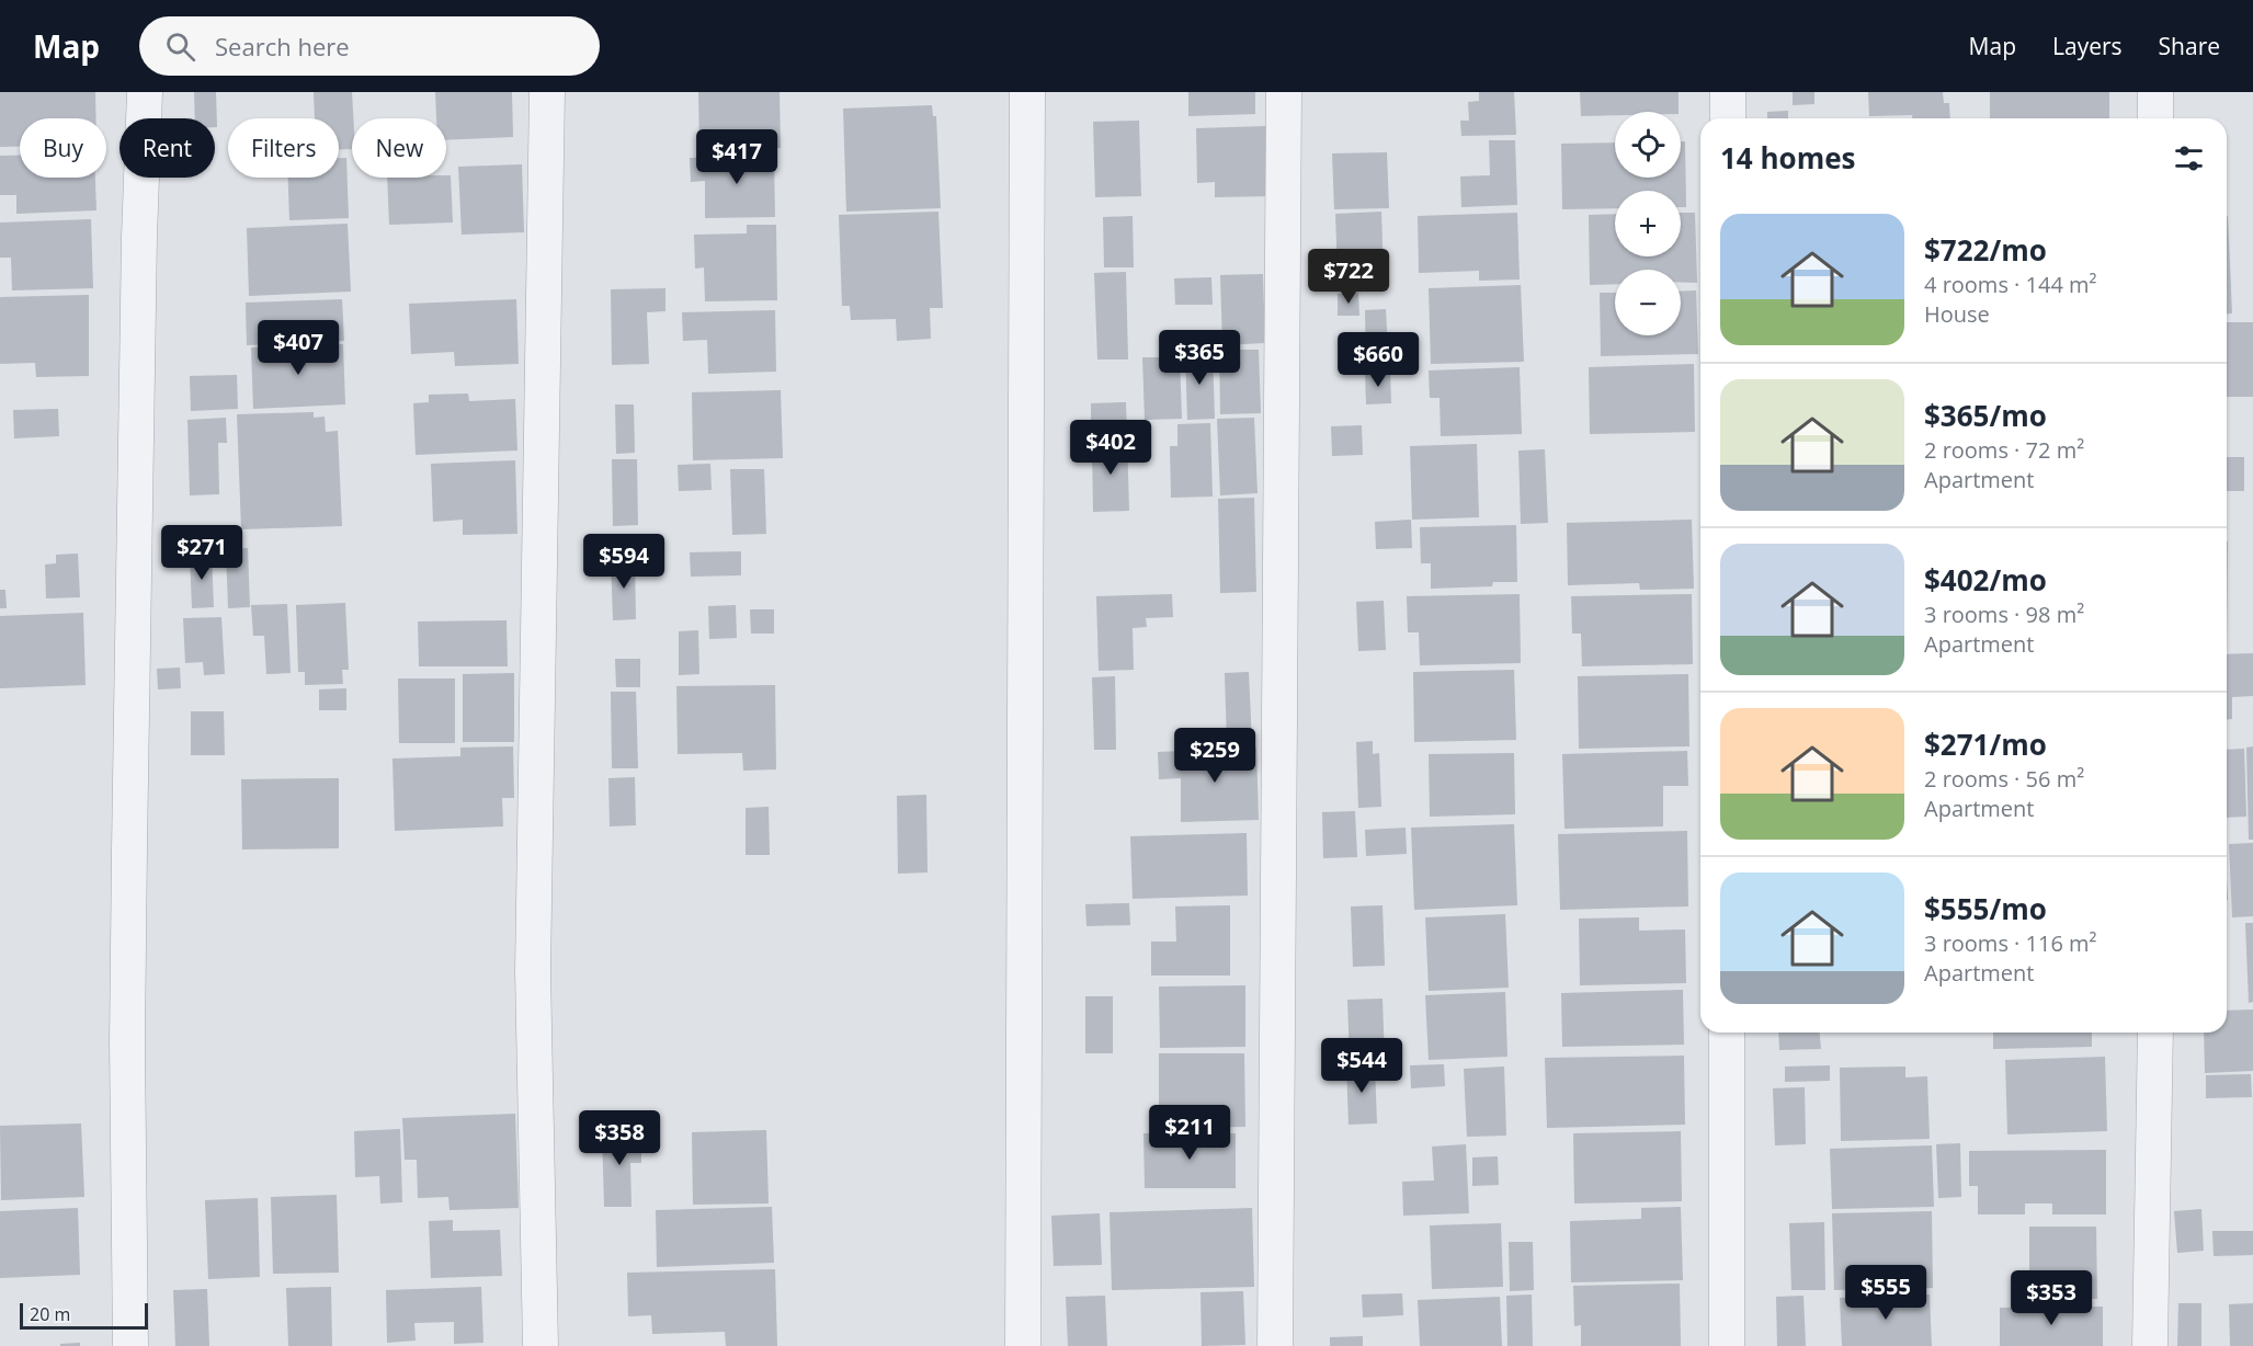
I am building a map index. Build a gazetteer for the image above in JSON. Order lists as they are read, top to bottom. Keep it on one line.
{"scale_bar":"20 m","page":{"header":"Map","search":"Search here","nav":["Map","Layers","Share"],"map_buttons":["+","−"],"chip":["Buy","Rent","Filters","New"],"heading":"14 homes","price":["$417","$722","$407","$365","$660","$402","$271","$594","$259","$544","$211","$358","$555","$353"],"list":[{"name":"$722/mo","note":"4 rooms · 144 m² · House"},{"name":"$365/mo","note":"2 rooms · 72 m² · Apartment"},{"name":"$402/mo","note":"3 rooms · 98 m² · Apartment"},{"name":"$271/mo","note":"2 rooms · 56 m² · Apartment"},{"name":"$555/mo","note":"3 rooms · 116 m² · Apartment"}],"scale":"20 m"}}
